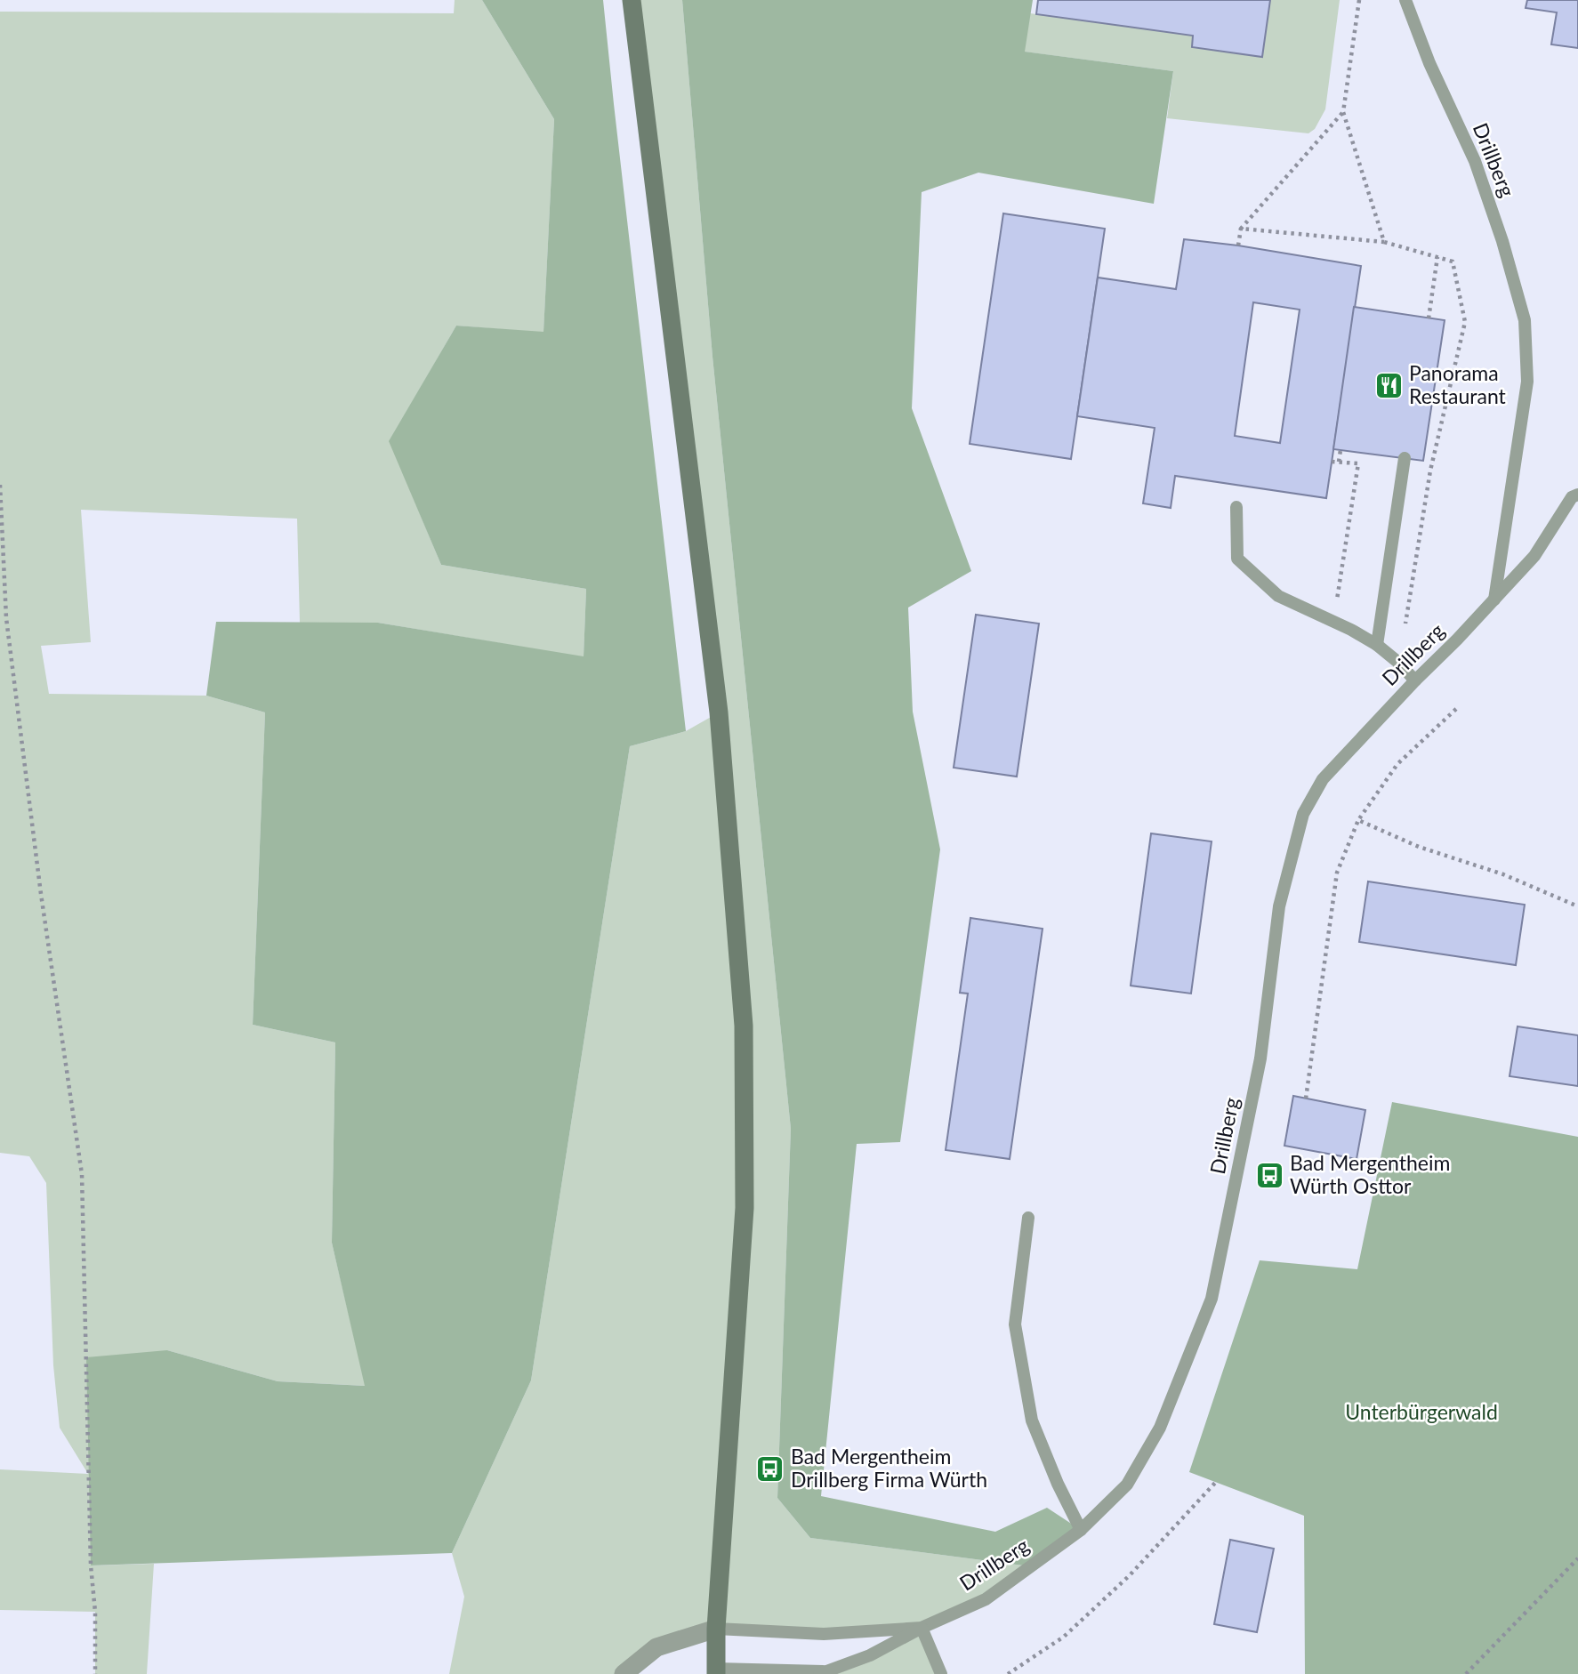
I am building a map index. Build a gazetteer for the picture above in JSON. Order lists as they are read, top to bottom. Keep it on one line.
{"streets":{"lane":["Drillberg"]},"parks":["Unterbürgerwald"],"places":{"restaurant":["Panorama Restaurant"],"bus stop":["Bad Mergentheim Würth Osttor","Bad Mergentheim Drillberg Firma Würth"]}}
